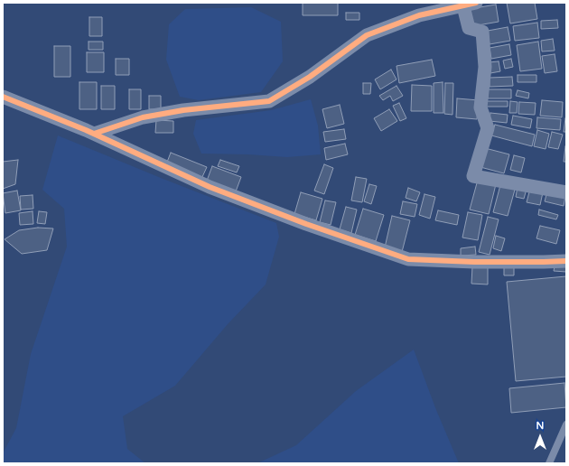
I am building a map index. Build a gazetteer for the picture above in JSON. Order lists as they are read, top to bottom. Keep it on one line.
{"north":"top"}
